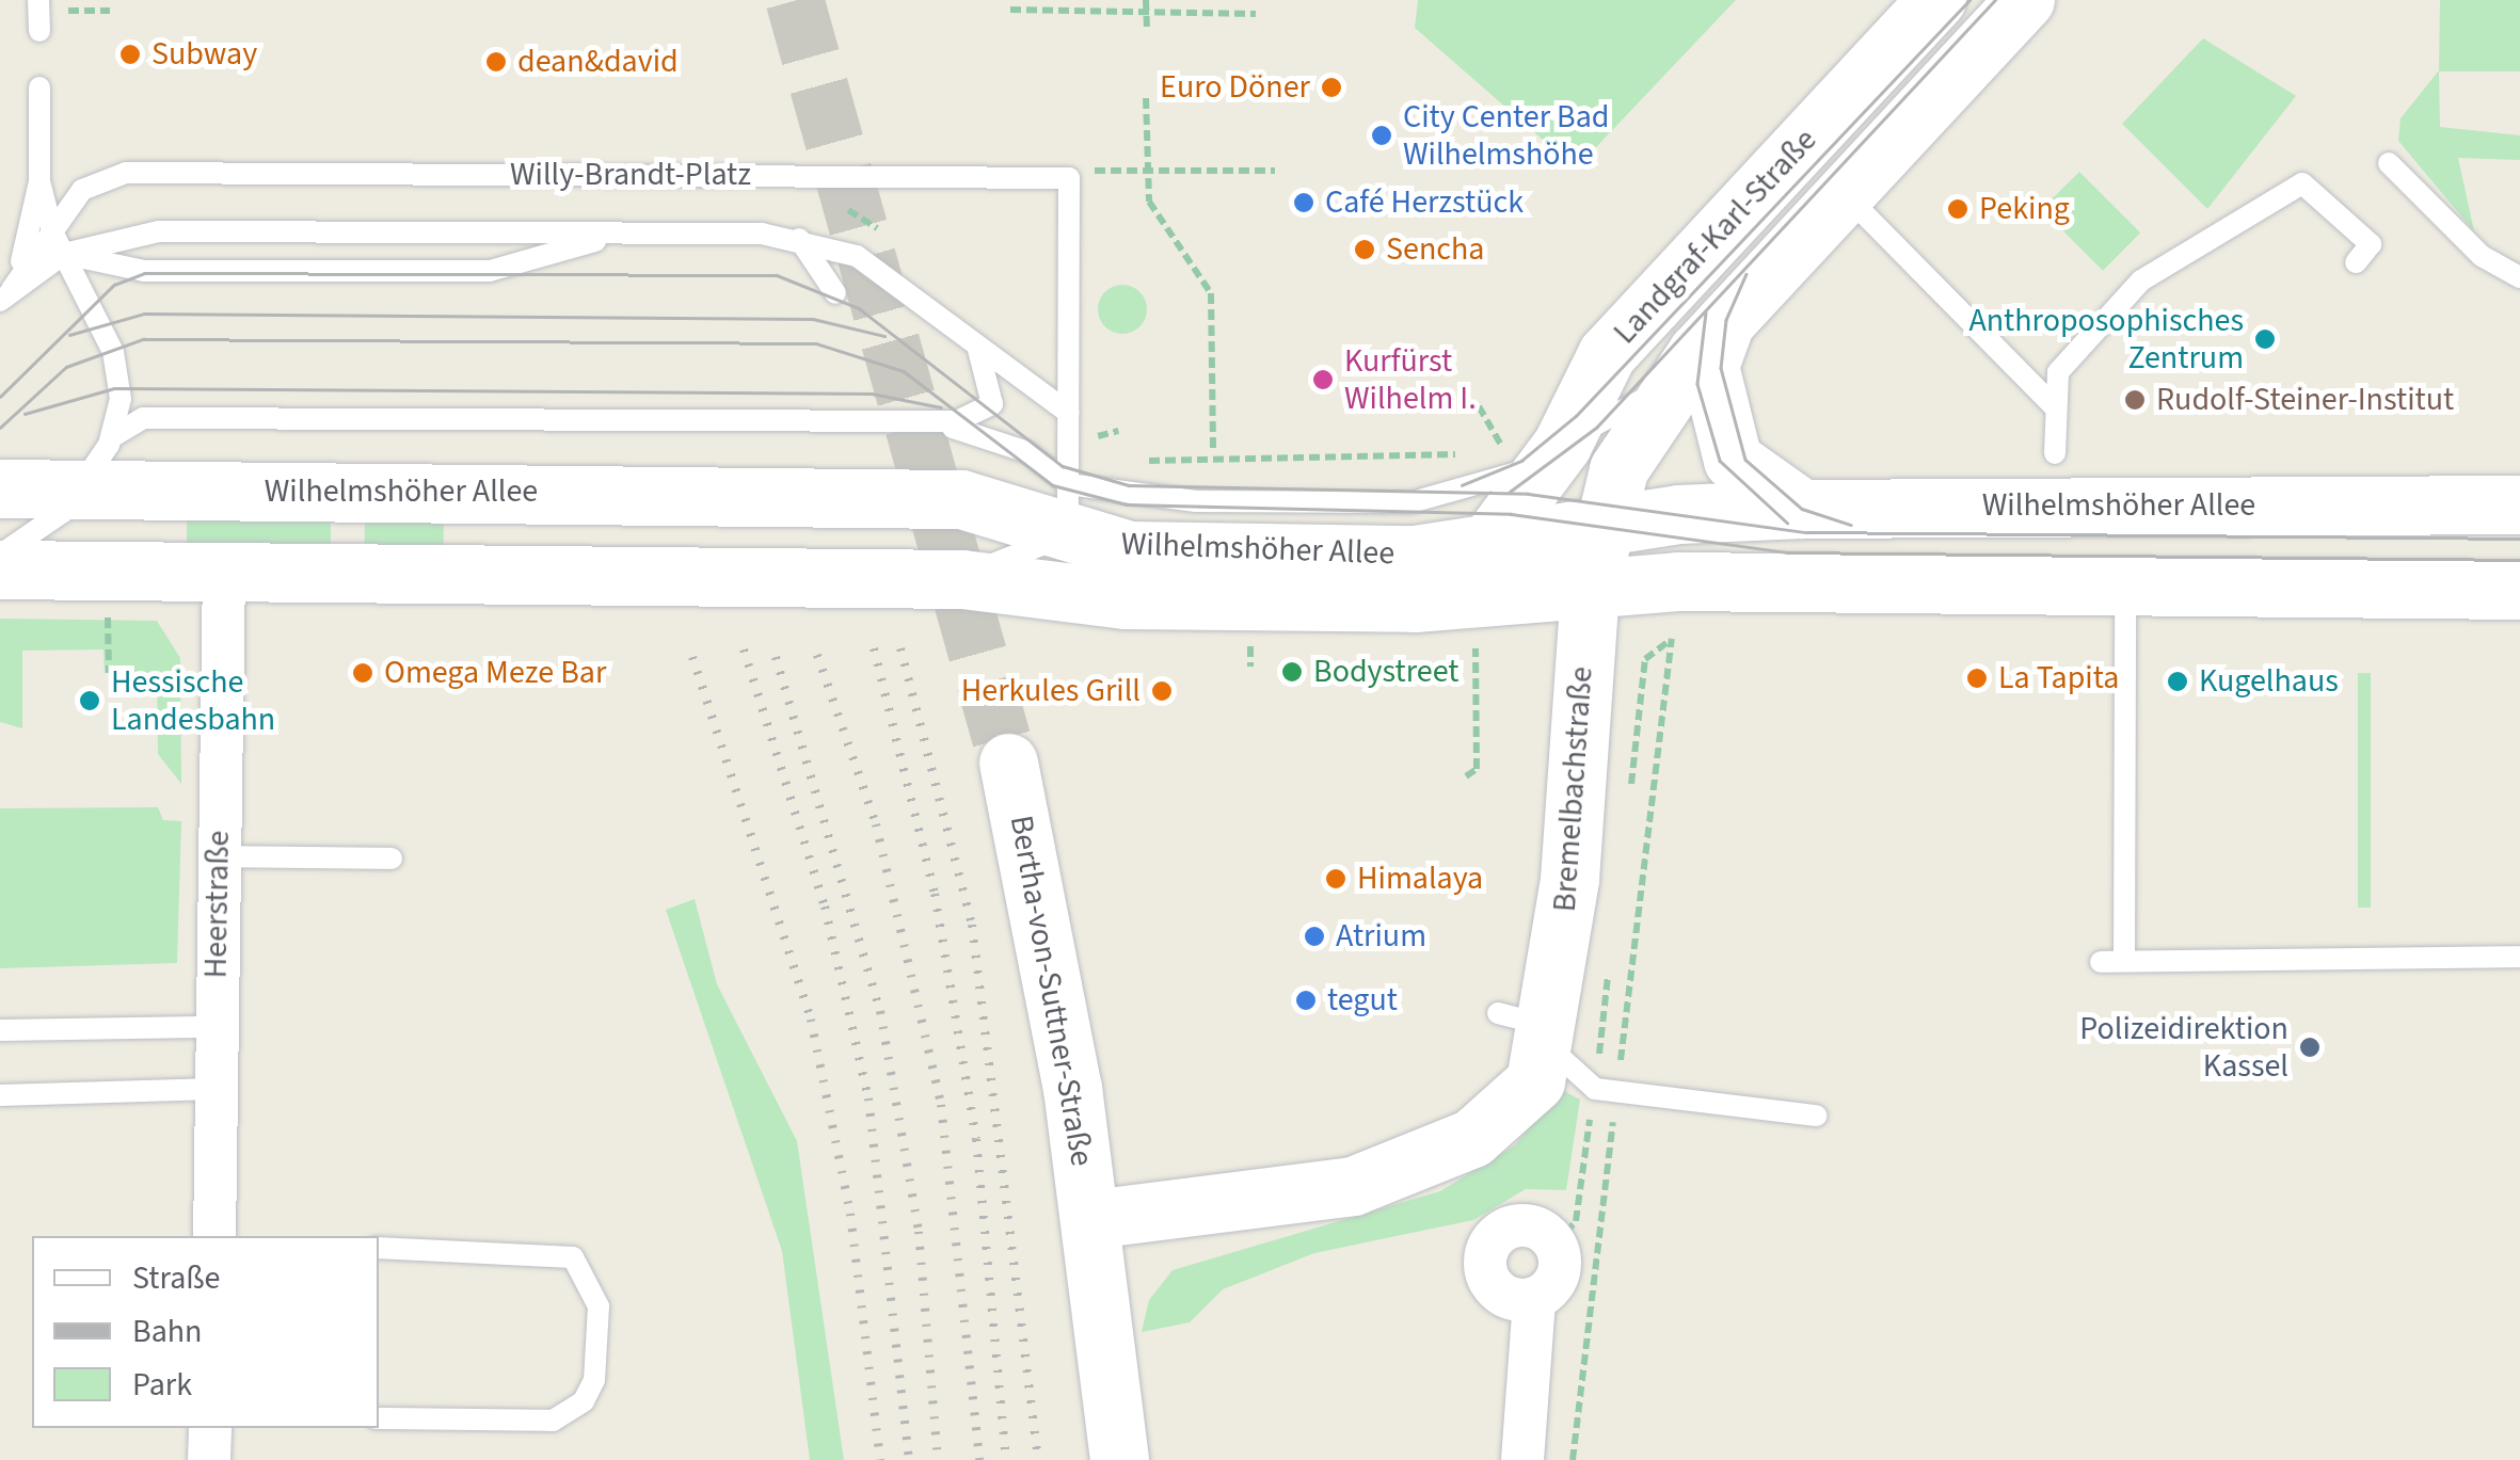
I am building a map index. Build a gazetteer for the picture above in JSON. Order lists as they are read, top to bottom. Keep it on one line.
{"streets":{"main road":["Landgraf-Karl-Straße","Wilhelmshöher Allee","Bremelbachstraße","Bertha-von-Suttner-Straße"],"street":["Heerstraße"],"lane":["Willy-Brandt-Platz"]},"crossings":[["Landgraf-Karl-Straße","Wilhelmshöher Allee"],["Landgraf-Karl-Straße","Bremelbachstraße"],["Wilhelmshöher Allee","Bremelbachstraße"],["Wilhelmshöher Allee","Heerstraße"],["Bremelbachstraße","Bertha-von-Suttner-Straße"]],"places":["Subway","dean&david","Euro Döner","City Center Bad Wilhelmshöhe","Café Herzstück","Peking","Sencha","Anthroposophisches Zentrum","Kurfürst Wilhelm I.","Rudolf-Steiner-Institut","Bodystreet","Omega Meze Bar","La Tapita","Kugelhaus","Herkules Grill","Hessische Landesbahn","Himalaya","Atrium","tegut","Polizeidirektion Kassel"],"legend":["Straße","Bahn","Park"]}
